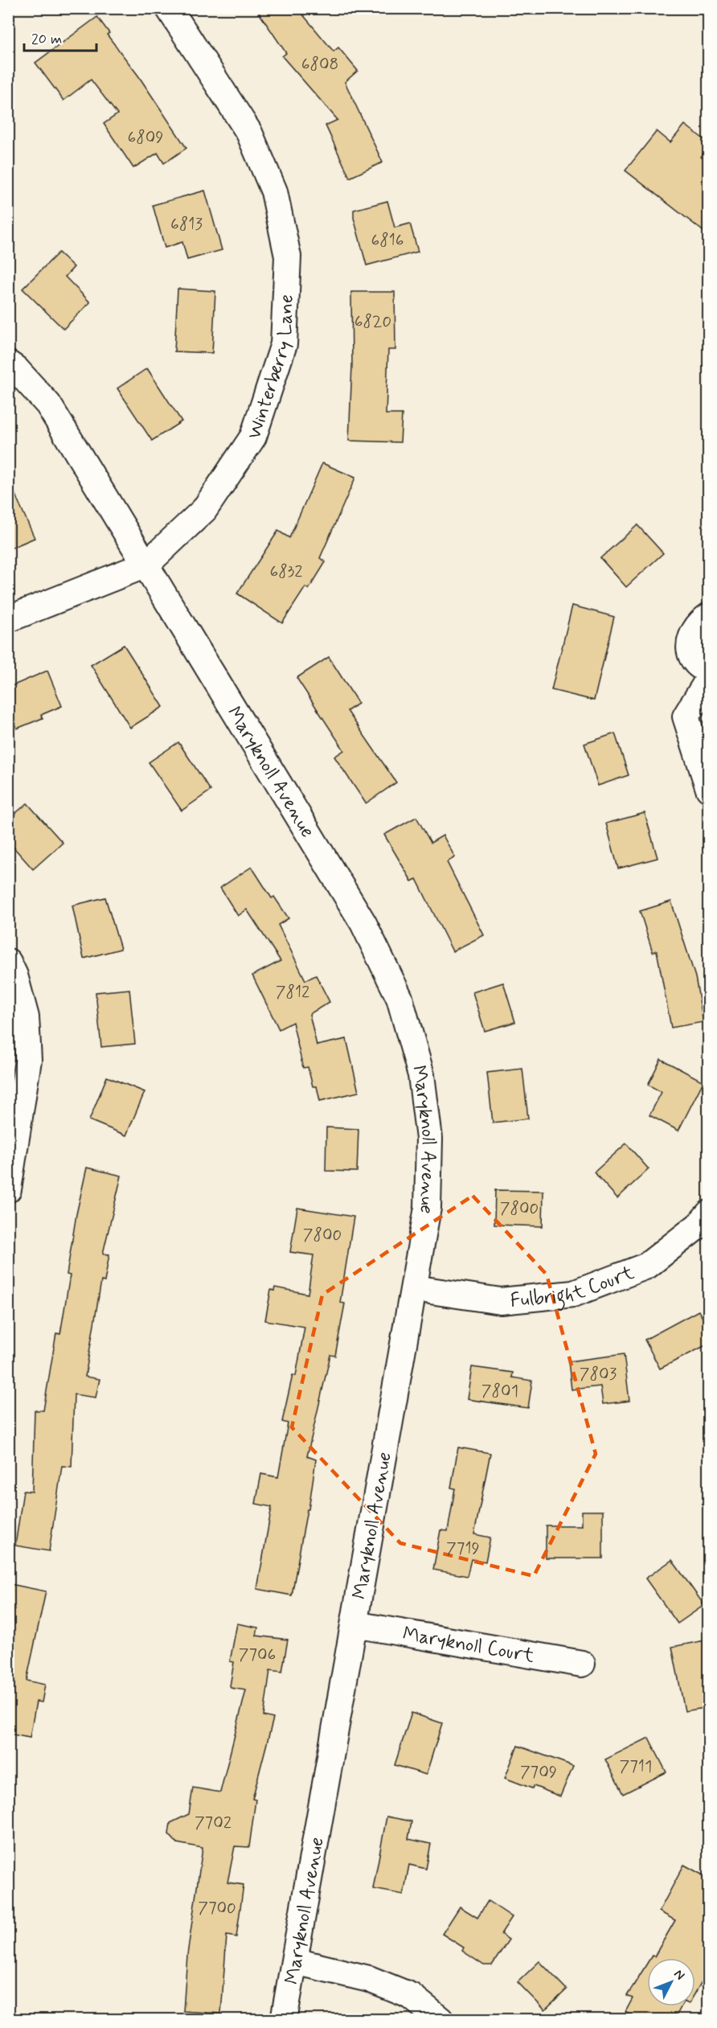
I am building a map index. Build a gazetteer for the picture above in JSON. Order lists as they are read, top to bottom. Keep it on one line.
{"streets":{"street":["Winterberry Lane","Maryknoll Avenue","Fulbright Court","Maryknoll Court"]},"crossings":[["Winterberry Lane","Maryknoll Avenue"],["Maryknoll Avenue","Fulbright Court"],["Maryknoll Avenue","Maryknoll Court"]],"house_numbers":["6808","6809","6813","6816","6820","6832","7812","7800","7800","7803","7801","7719","7706","7711","7709","7702","7700"],"scale_bar":"20 m","north":"top right"}
